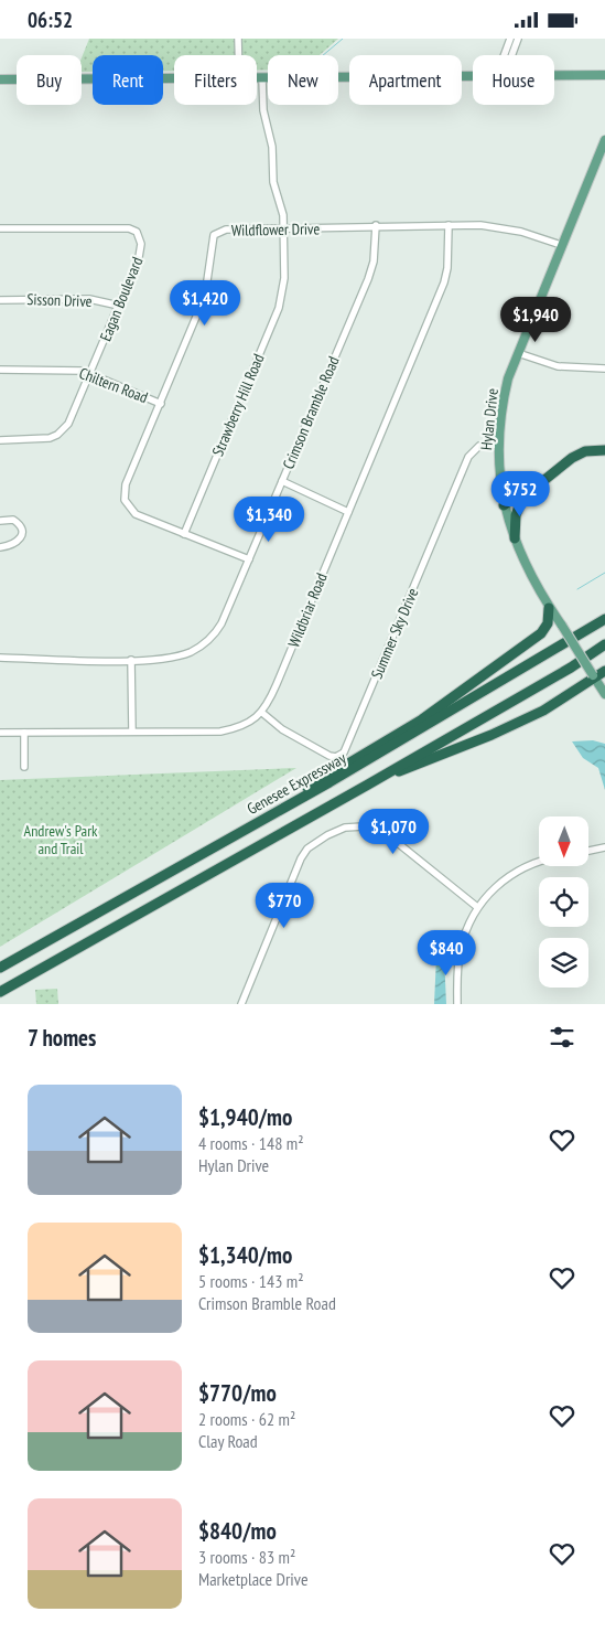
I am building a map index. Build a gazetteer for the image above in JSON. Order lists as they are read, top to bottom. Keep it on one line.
{"streets":{"highway":["Genesee Expressway"],"main road":["Hylan Drive"],"street":["Wildflower Drive","Eagan Boulevard","Sisson Drive","Chiltern Road","Strawberry Hill Road","Crimson Bramble Road","Wildbriar Road","Summer Sky Drive"]},"crossings":[["Wildflower Drive","Chiltern Road"],["Wildflower Drive","Strawberry Hill Road"],["Wildflower Drive","Crimson Bramble Road"],["Wildflower Drive","Hylan Drive"],["Wildflower Drive","Wildbriar Road"],["Eagan Boulevard","Sisson Drive"],["Eagan Boulevard","Chiltern Road"],["Hylan Drive","Summer Sky Drive"],["Wildbriar Road","Summer Sky Drive"]],"parks":["Andrew's Park and Trail"],"north":"bottom","page":{"status":"06:52","chip":["Buy","Rent","Filters","New","Apartment","House"],"price":["$1,420","$1,940","$752","$1,340","$1,070","$770","$840"],"heading":"7 homes","list":[{"name":"$1,940/mo","note":"4 rooms · 148 m² · Hylan Drive"},{"name":"$1,340/mo","note":"5 rooms · 143 m² · Crimson Bramble Road"},{"name":"$770/mo","note":"2 rooms · 62 m² · Clay Road"},{"name":"$840/mo","note":"3 rooms · 83 m² · Marketplace Drive"}]}}
